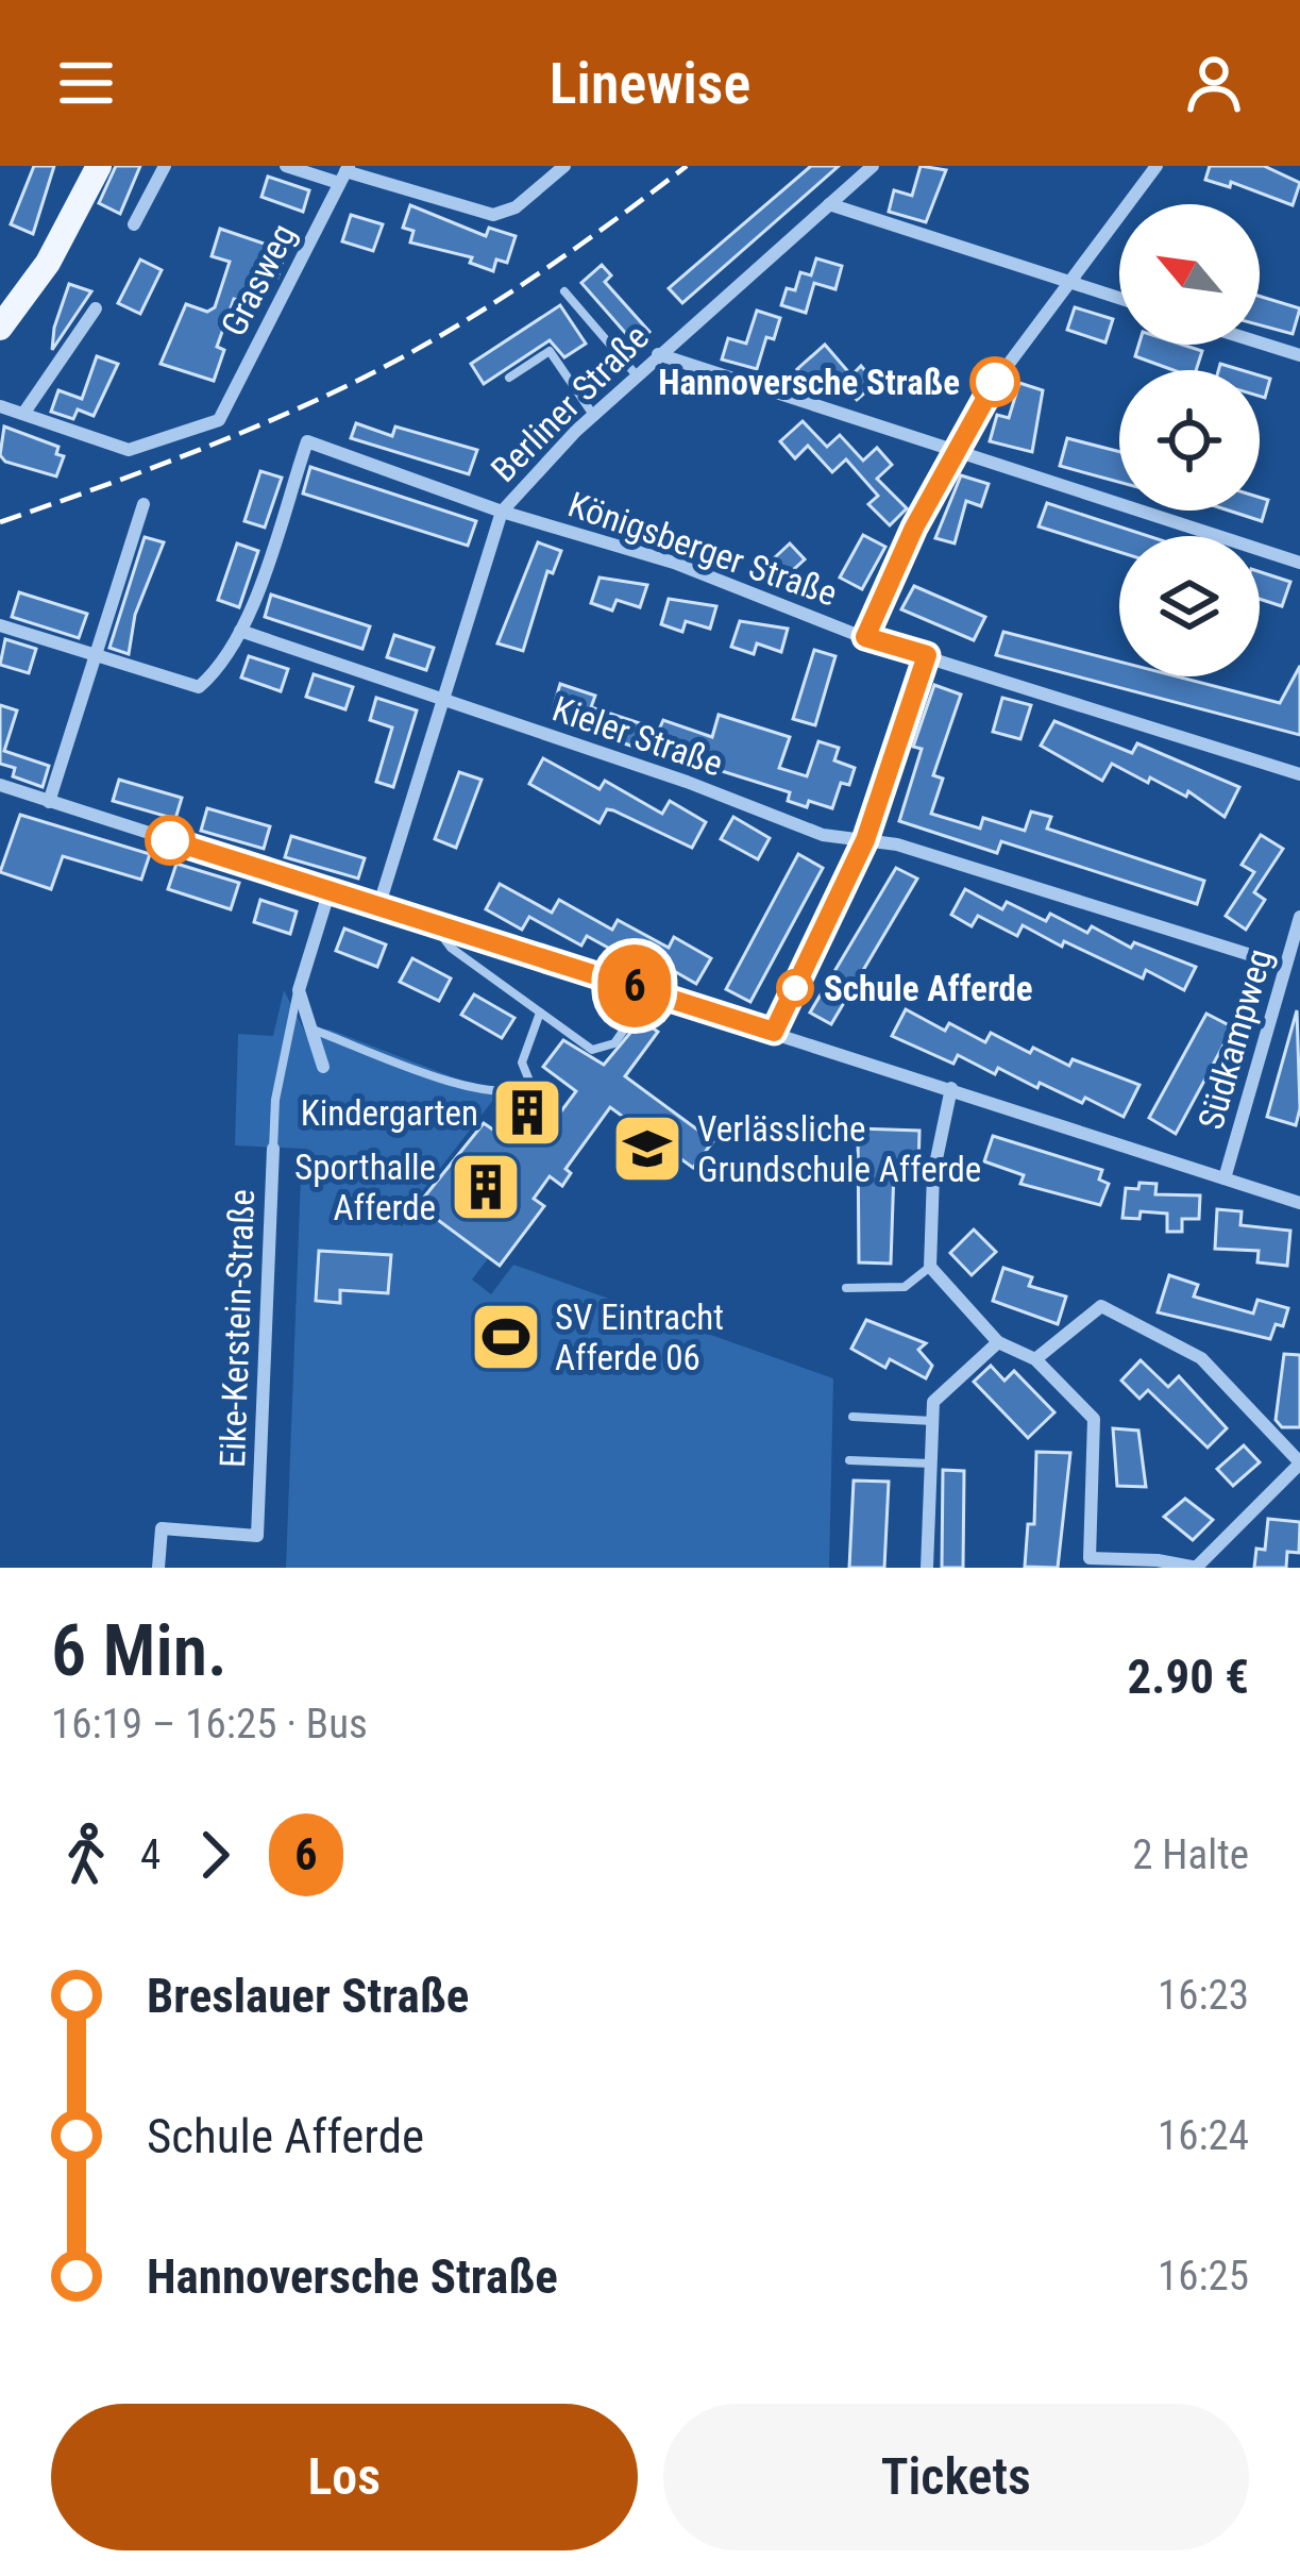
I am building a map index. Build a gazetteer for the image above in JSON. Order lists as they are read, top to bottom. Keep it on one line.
{"streets":{"street":["Grasweg","Berliner Straße","Königsberger Straße","Kieler Straße","Südkampweg","Eike-Kerstein-Straße"]},"crossings":[["Berliner Straße","Königsberger Straße"],["Berliner Straße","Kieler Straße"],["Königsberger Straße","Kieler Straße"],["Kieler Straße","Südkampweg"]],"places":{"other":["Hannoversche Straße","Schule Afferde"],"building":["Kindergarten","Sporthalle Afferde"],"school or university":["Verlässliche Grundschule Afferde"],"sports":["SV Eintracht Afferde 06"]},"lines":["bus line 6"],"north":"top left","page":{"header":"Linewise","on_map":"6","heading":["6 Min.","16:19 – 16:25 · Bus","2.90 €"],"legs":["4","6","2 Halte"],"list":[{"name":"Breslauer Straße","value":"16:23"},{"name":"Schule Afferde","value":"16:24"},{"name":"Hannoversche Straße","value":"16:25"}],"buttons":["Los","Tickets"]}}
